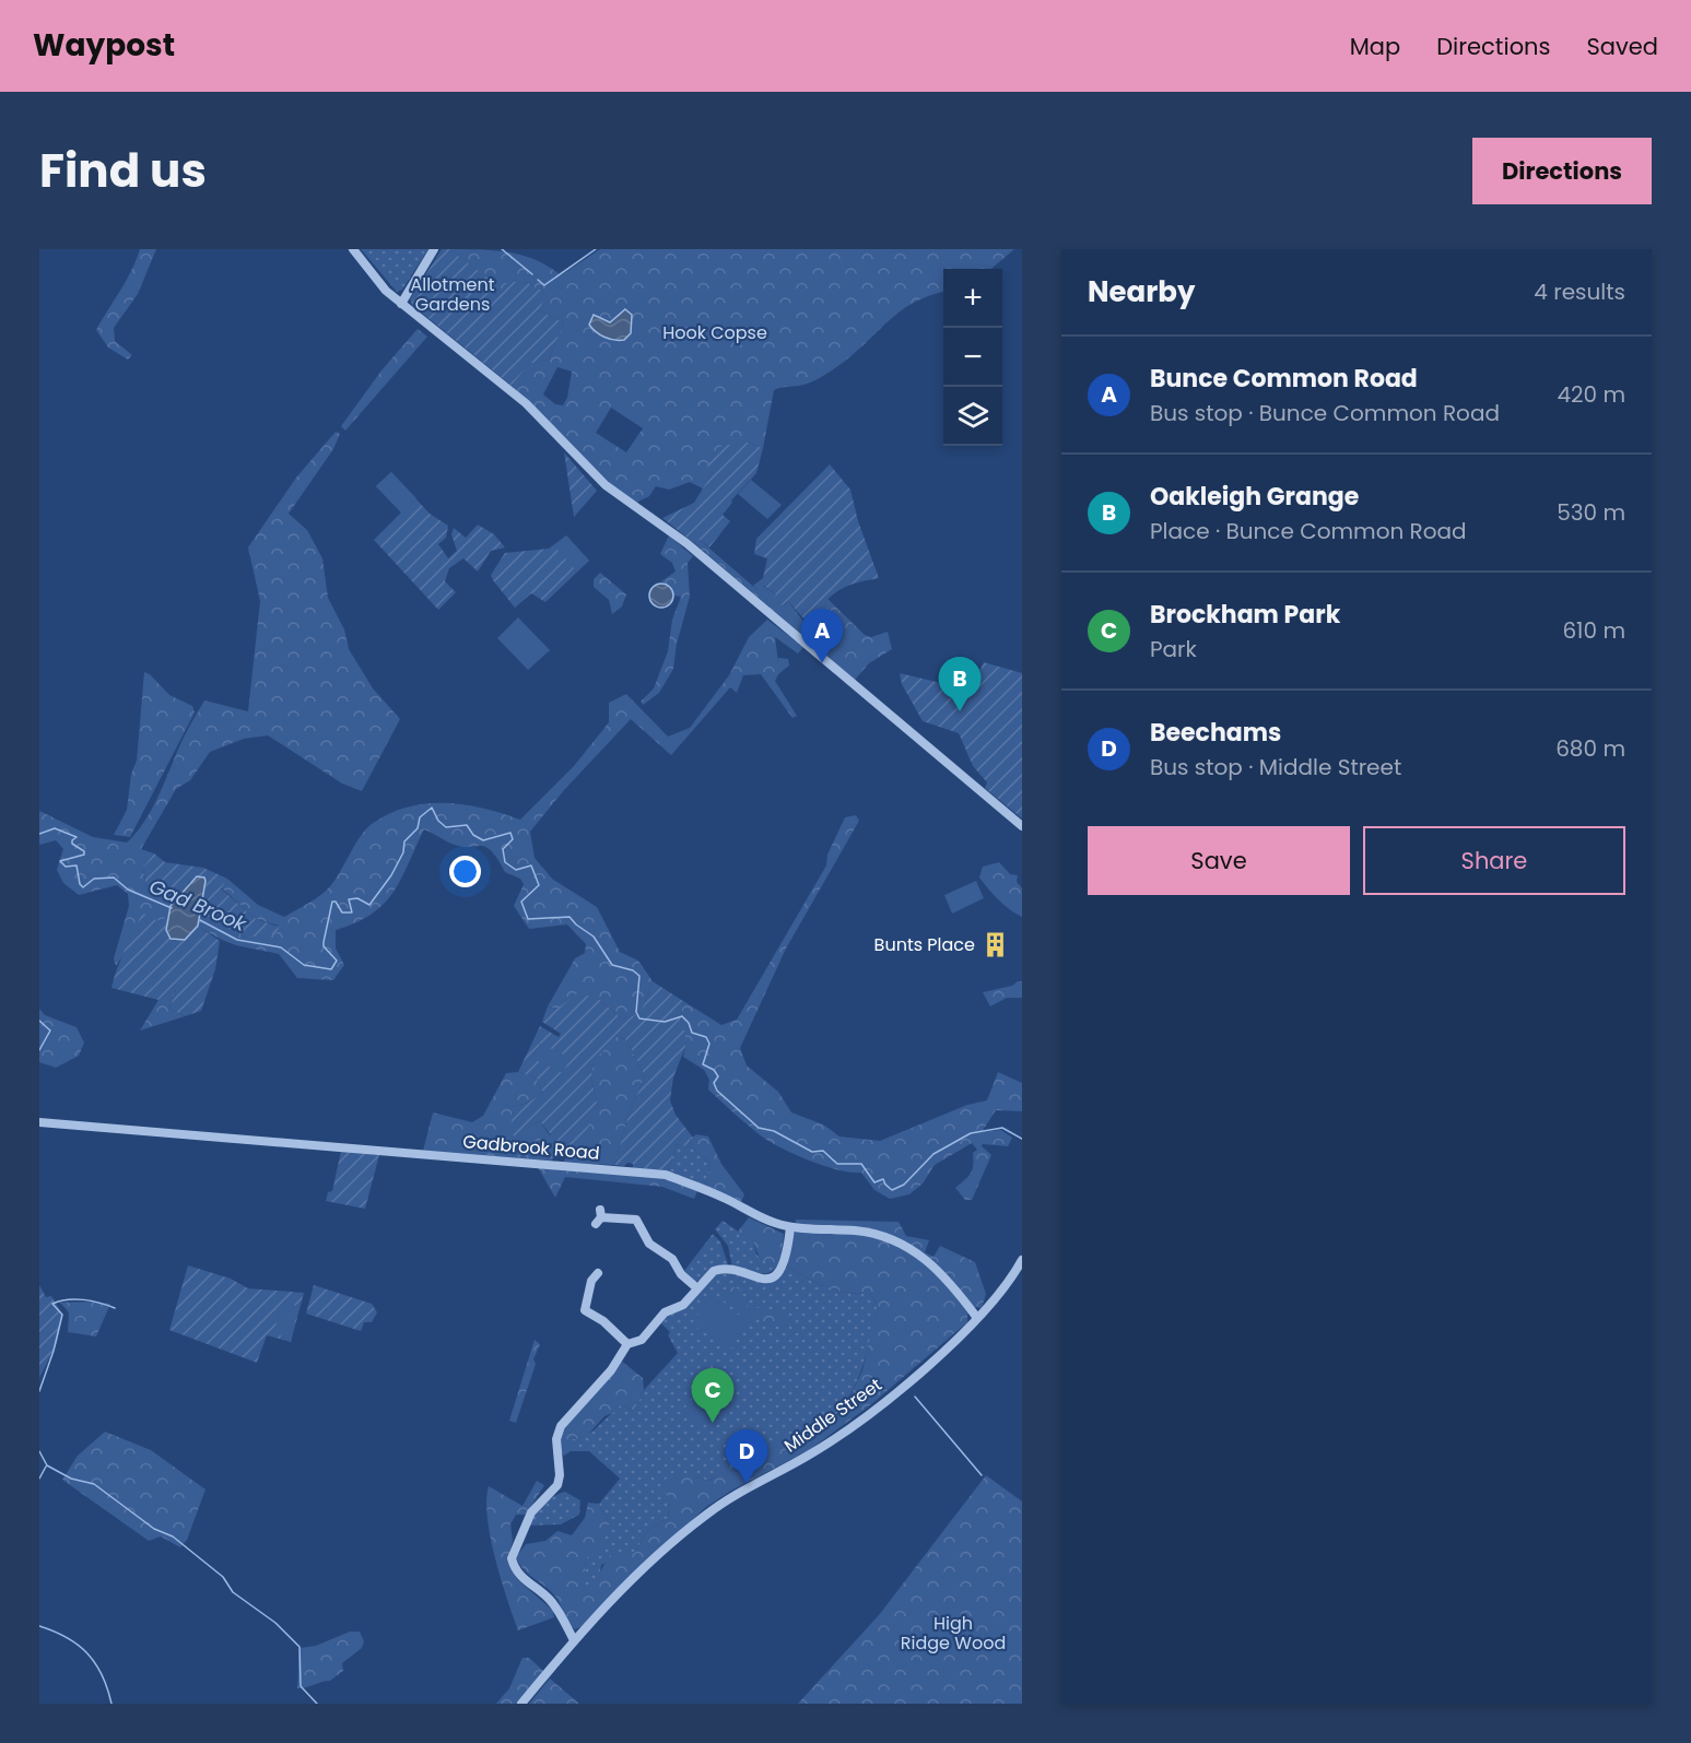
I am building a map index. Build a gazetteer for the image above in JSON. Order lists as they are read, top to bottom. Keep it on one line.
{"streets":{"street":["Gadbrook Road","Middle Street"]},"crossings":[["Gadbrook Road","Middle Street"]],"water":["Gad Brook"],"parks":["Allotment Gardens","Hook Copse","High Ridge Wood"],"places":{"building":["Bunts Place"]},"page":{"header":"Waypost","nav":["Map","Directions","Saved"],"title":"Find us","buttons":["Directions",["Save","Share"]],"heading":["Nearby","4 results"],"map_buttons":["+","−"],"list":[{"mark":"A","name":"Bunce Common Road","note":"Bus stop · Bunce Common Road","value":"420 m"},{"mark":"B","name":"Oakleigh Grange","note":"Place · Bunce Common Road","value":"530 m"},{"mark":"C","name":"Brockham Park","note":"Park","value":"610 m"},{"mark":"D","name":"Beechams","note":"Bus stop · Middle Street","value":"680 m"}],"pins":["A","B","C","D"]}}
